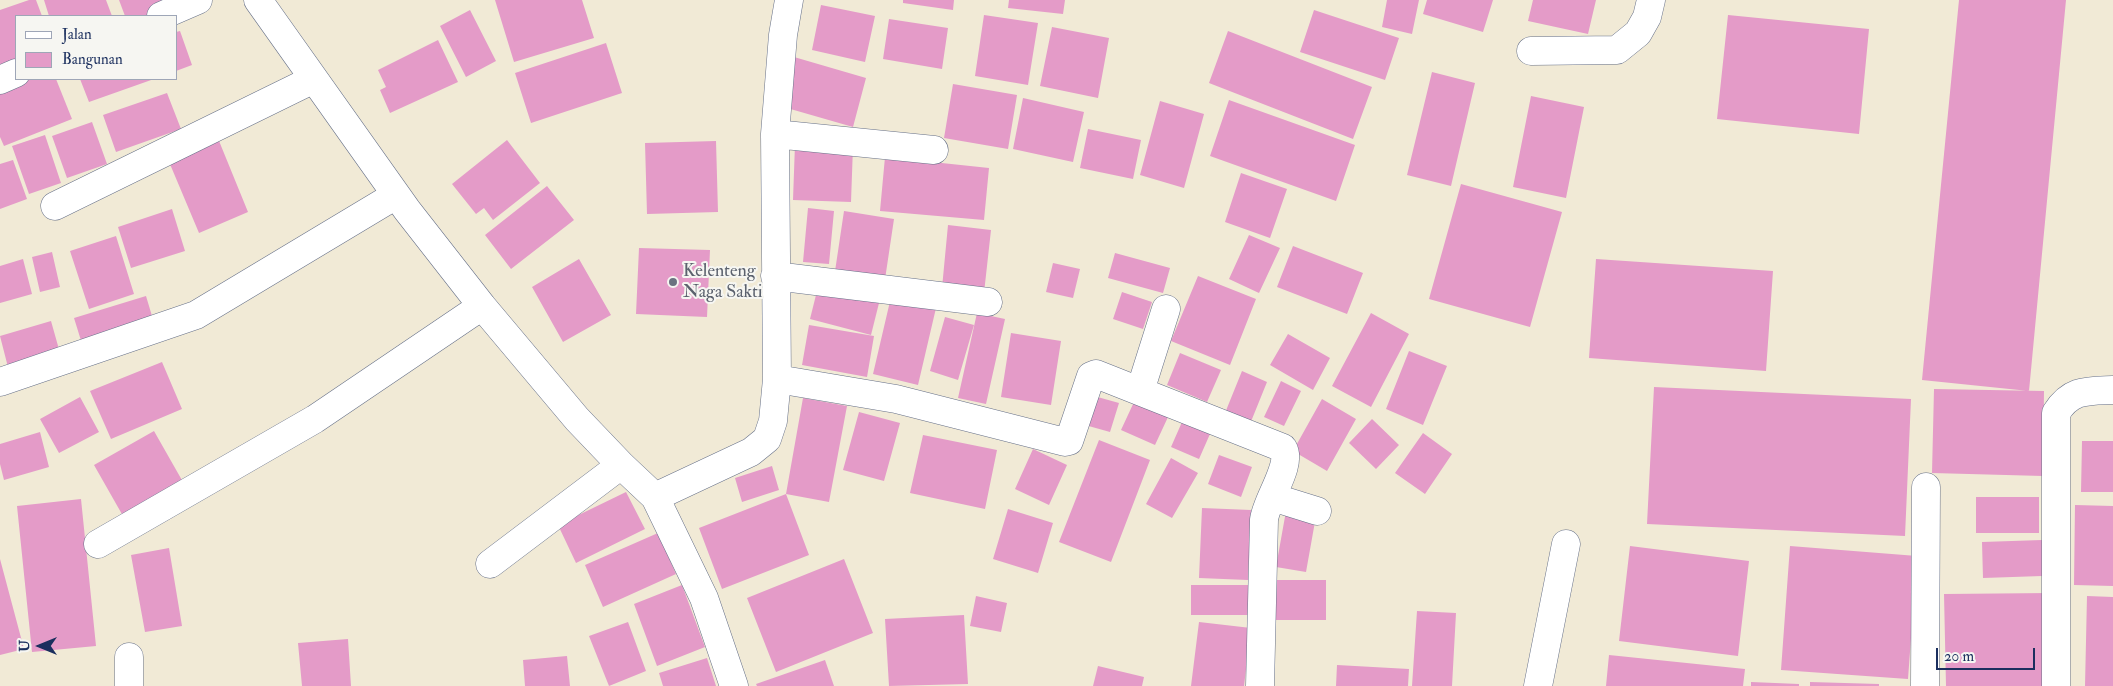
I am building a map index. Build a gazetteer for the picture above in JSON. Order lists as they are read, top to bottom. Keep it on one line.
{"places":["Kelenteng Naga Sakti"],"legend":["Jalan","Bangunan"],"scale_bar":"20 m","north":"left"}
